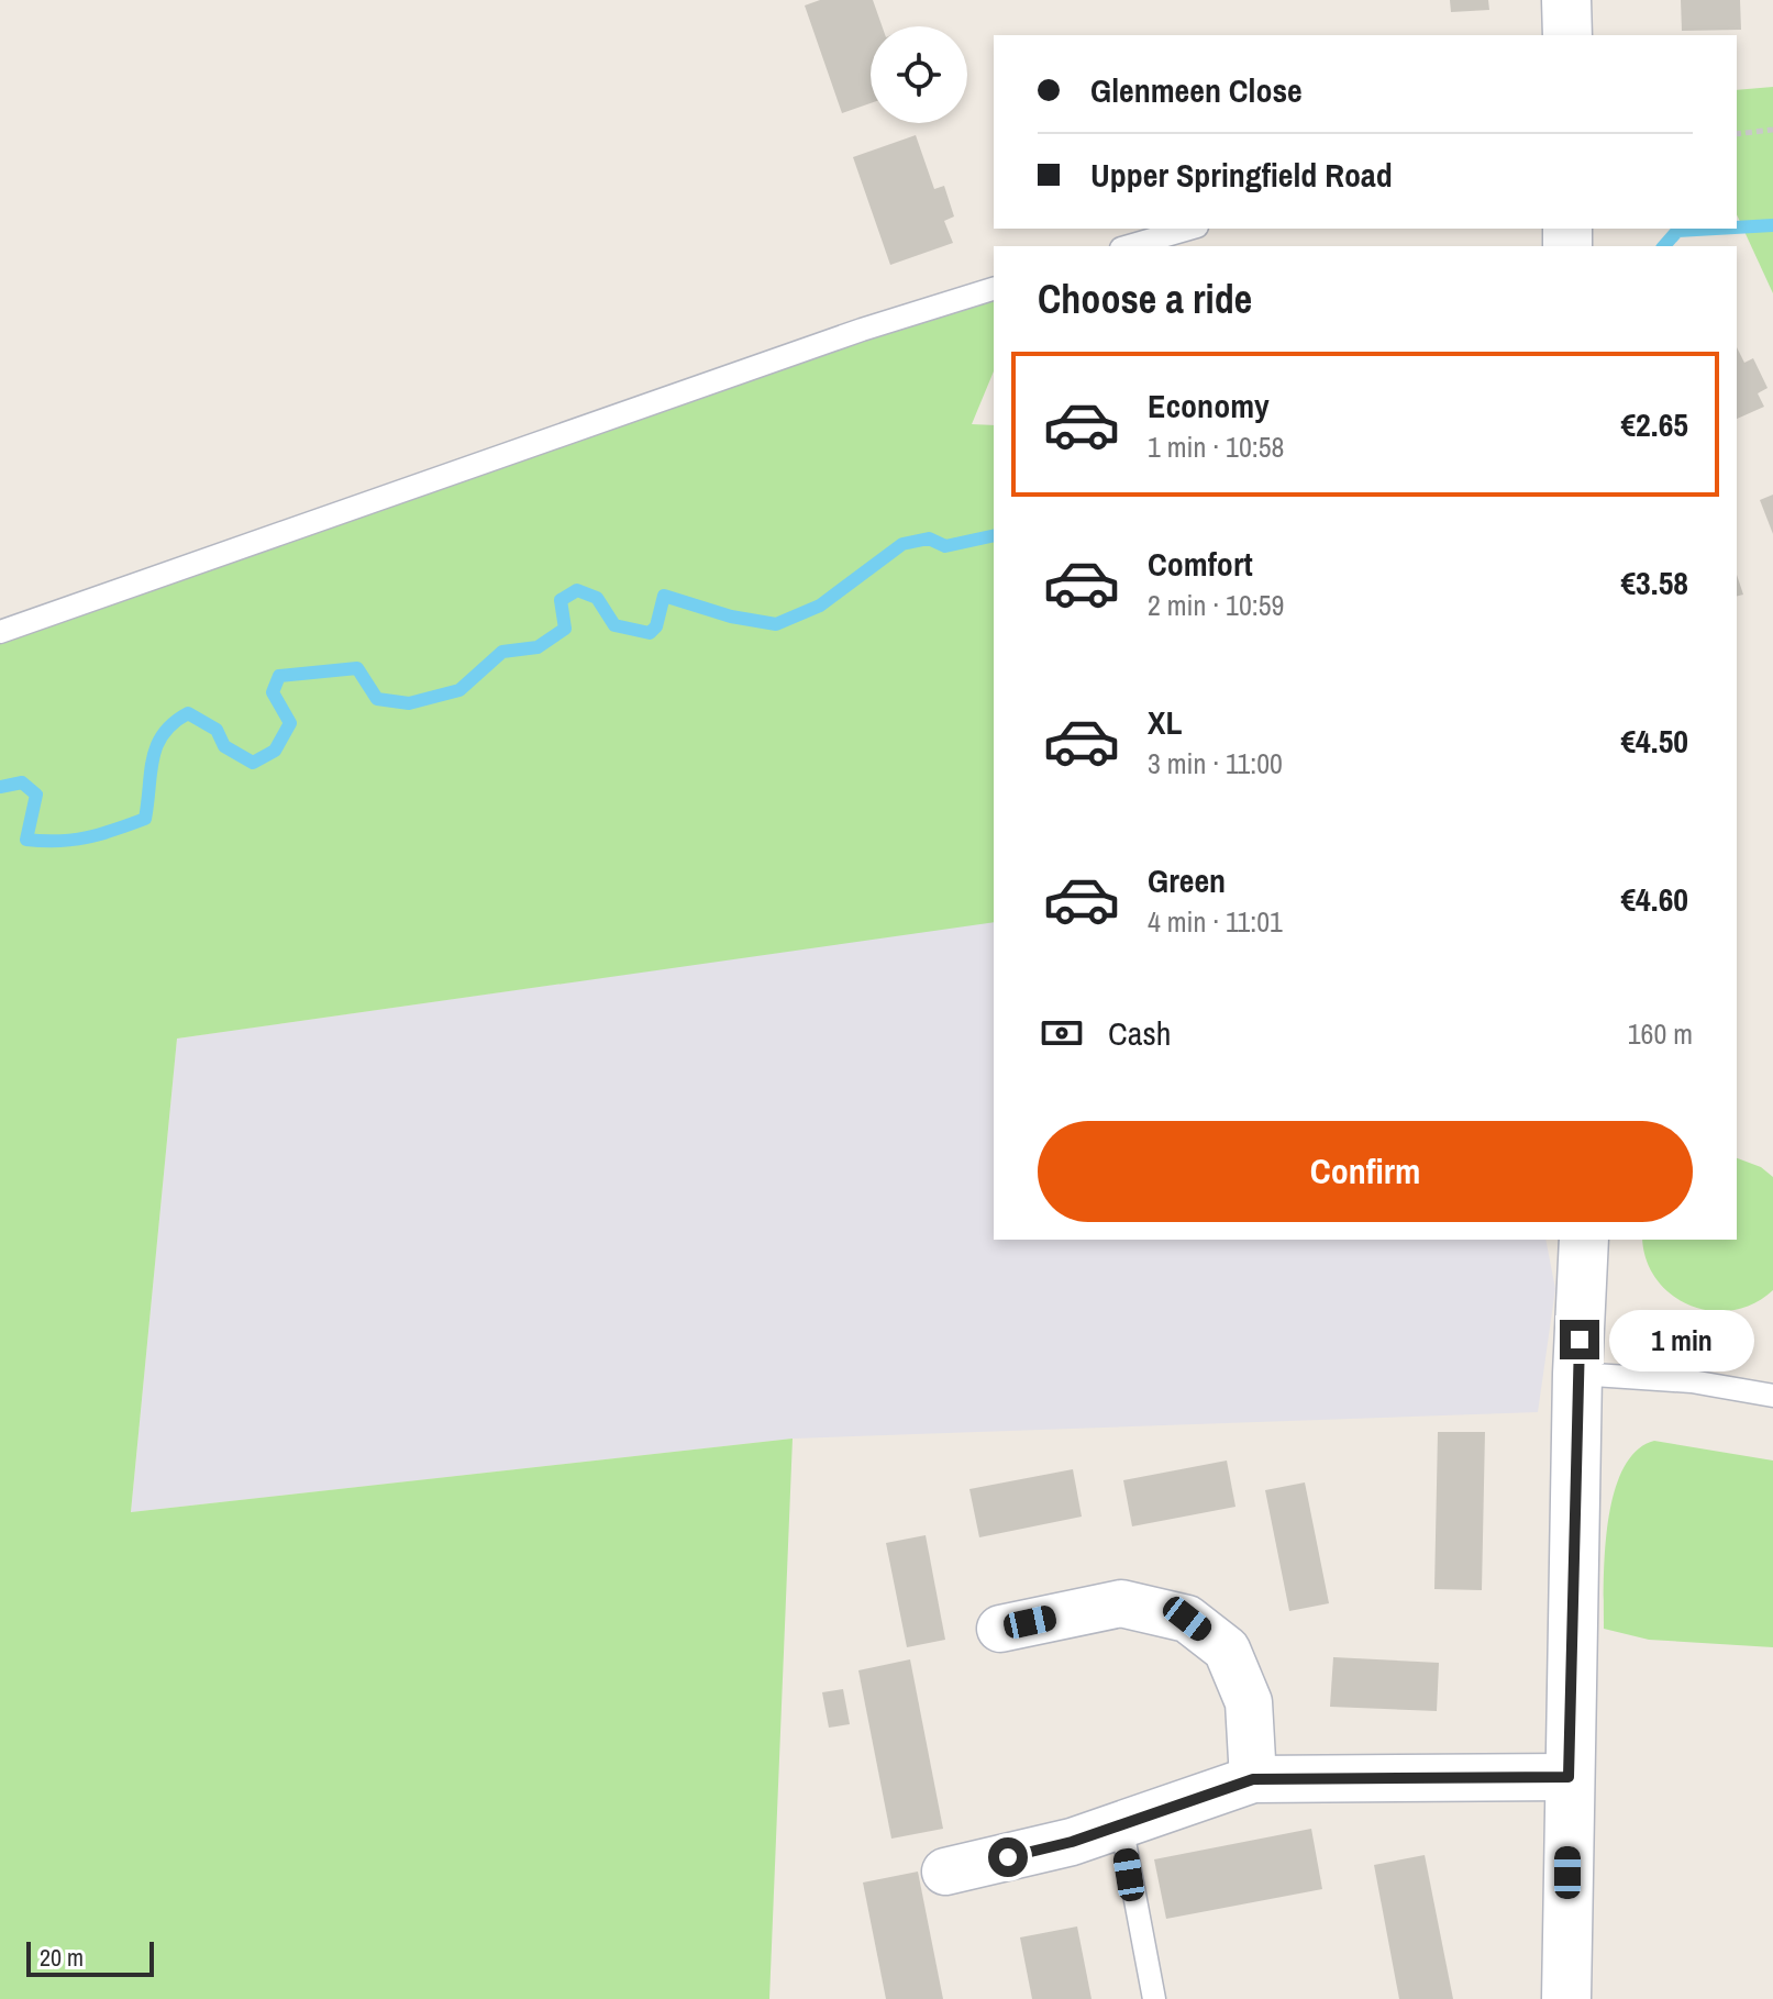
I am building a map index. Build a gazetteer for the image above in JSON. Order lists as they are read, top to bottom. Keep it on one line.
{"scale_bar":"20 m","page":{"banner":["Glenmeen Close","Upper Springfield Road"],"heading":"Choose a ride","list":[{"name":"Economy","note":"1 min · 10:58","value":"€2.65"},{"name":"Comfort","note":"2 min · 10:59","value":"€3.58"},{"name":"XL","note":"3 min · 11:00","value":"€4.50"},{"name":"Green","note":"4 min · 11:01","value":"€4.60"}],"pay":["Cash","160 m"],"buttons":"Confirm","bubble":"1 min","scale":"20 m"}}
